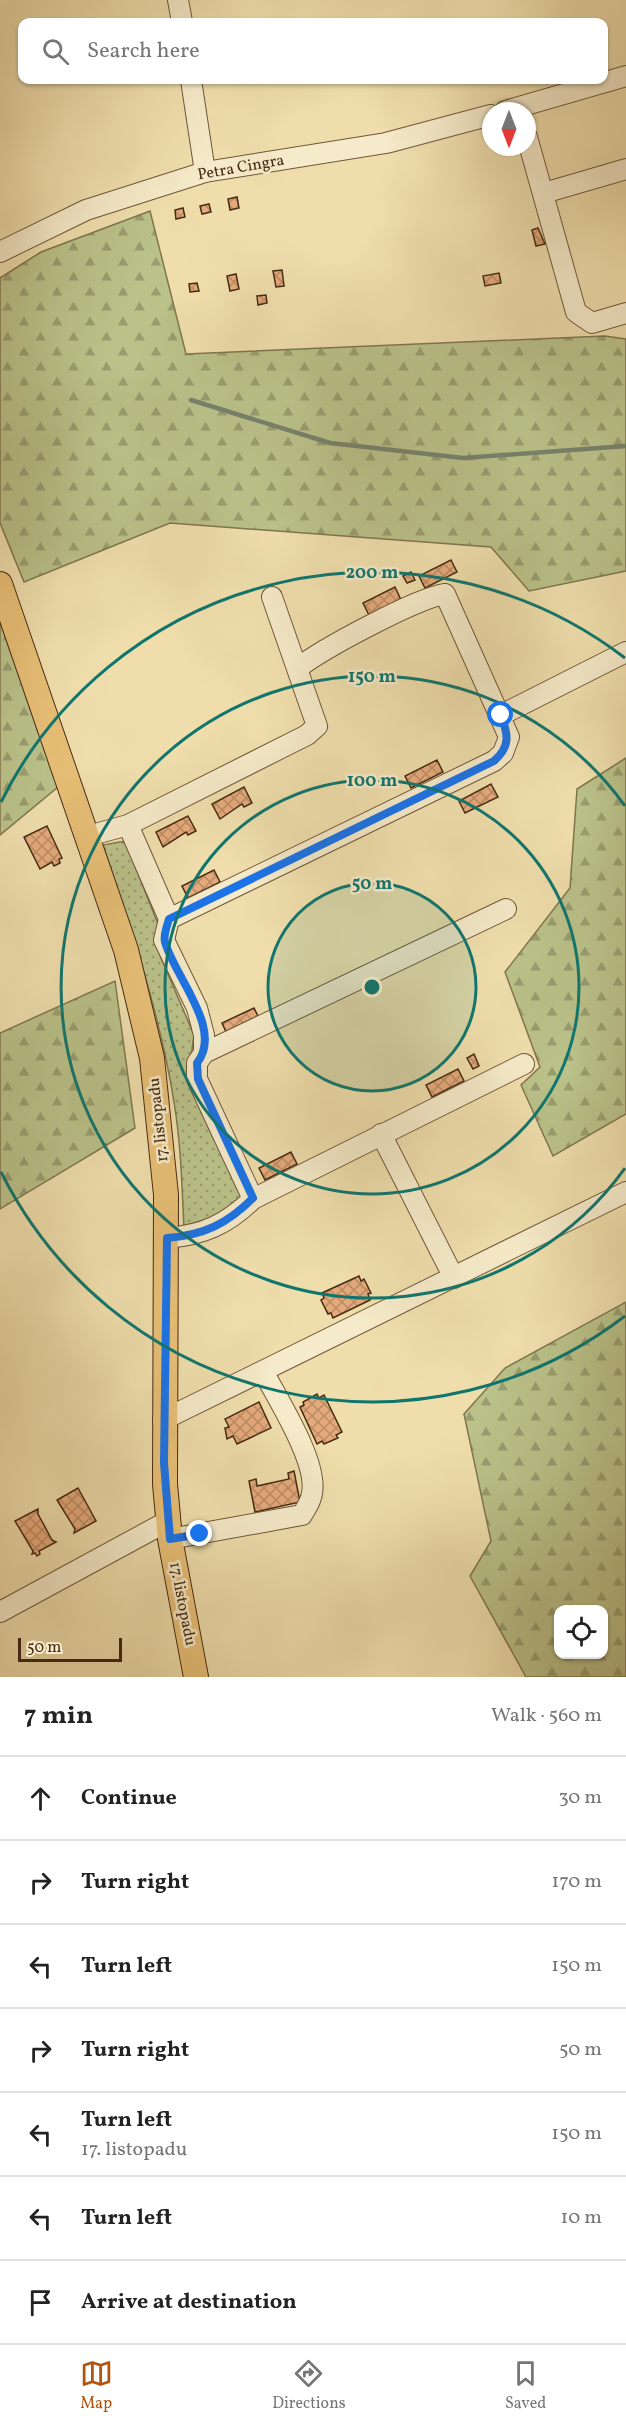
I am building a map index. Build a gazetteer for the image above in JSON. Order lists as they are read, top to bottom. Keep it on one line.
{"streets":{"main road":["17. listopadu"],"street":["Petra Cingra"]},"scale_bar":"50 m","north":"bottom","page":{"search":"Search here","scale":"50 m","heading":["7 min","Walk · 560 m"],"list":[["Continue","30 m"],["Turn right","170 m"],["Turn left","150 m"],["Turn right","50 m"],["Turn left","17. listopadu","150 m"],["Turn left","10 m"],"Arrive at destination"],"nav":["Map","Directions","Saved"]},"rings":["200 m","150 m","100 m","50 m"]}
